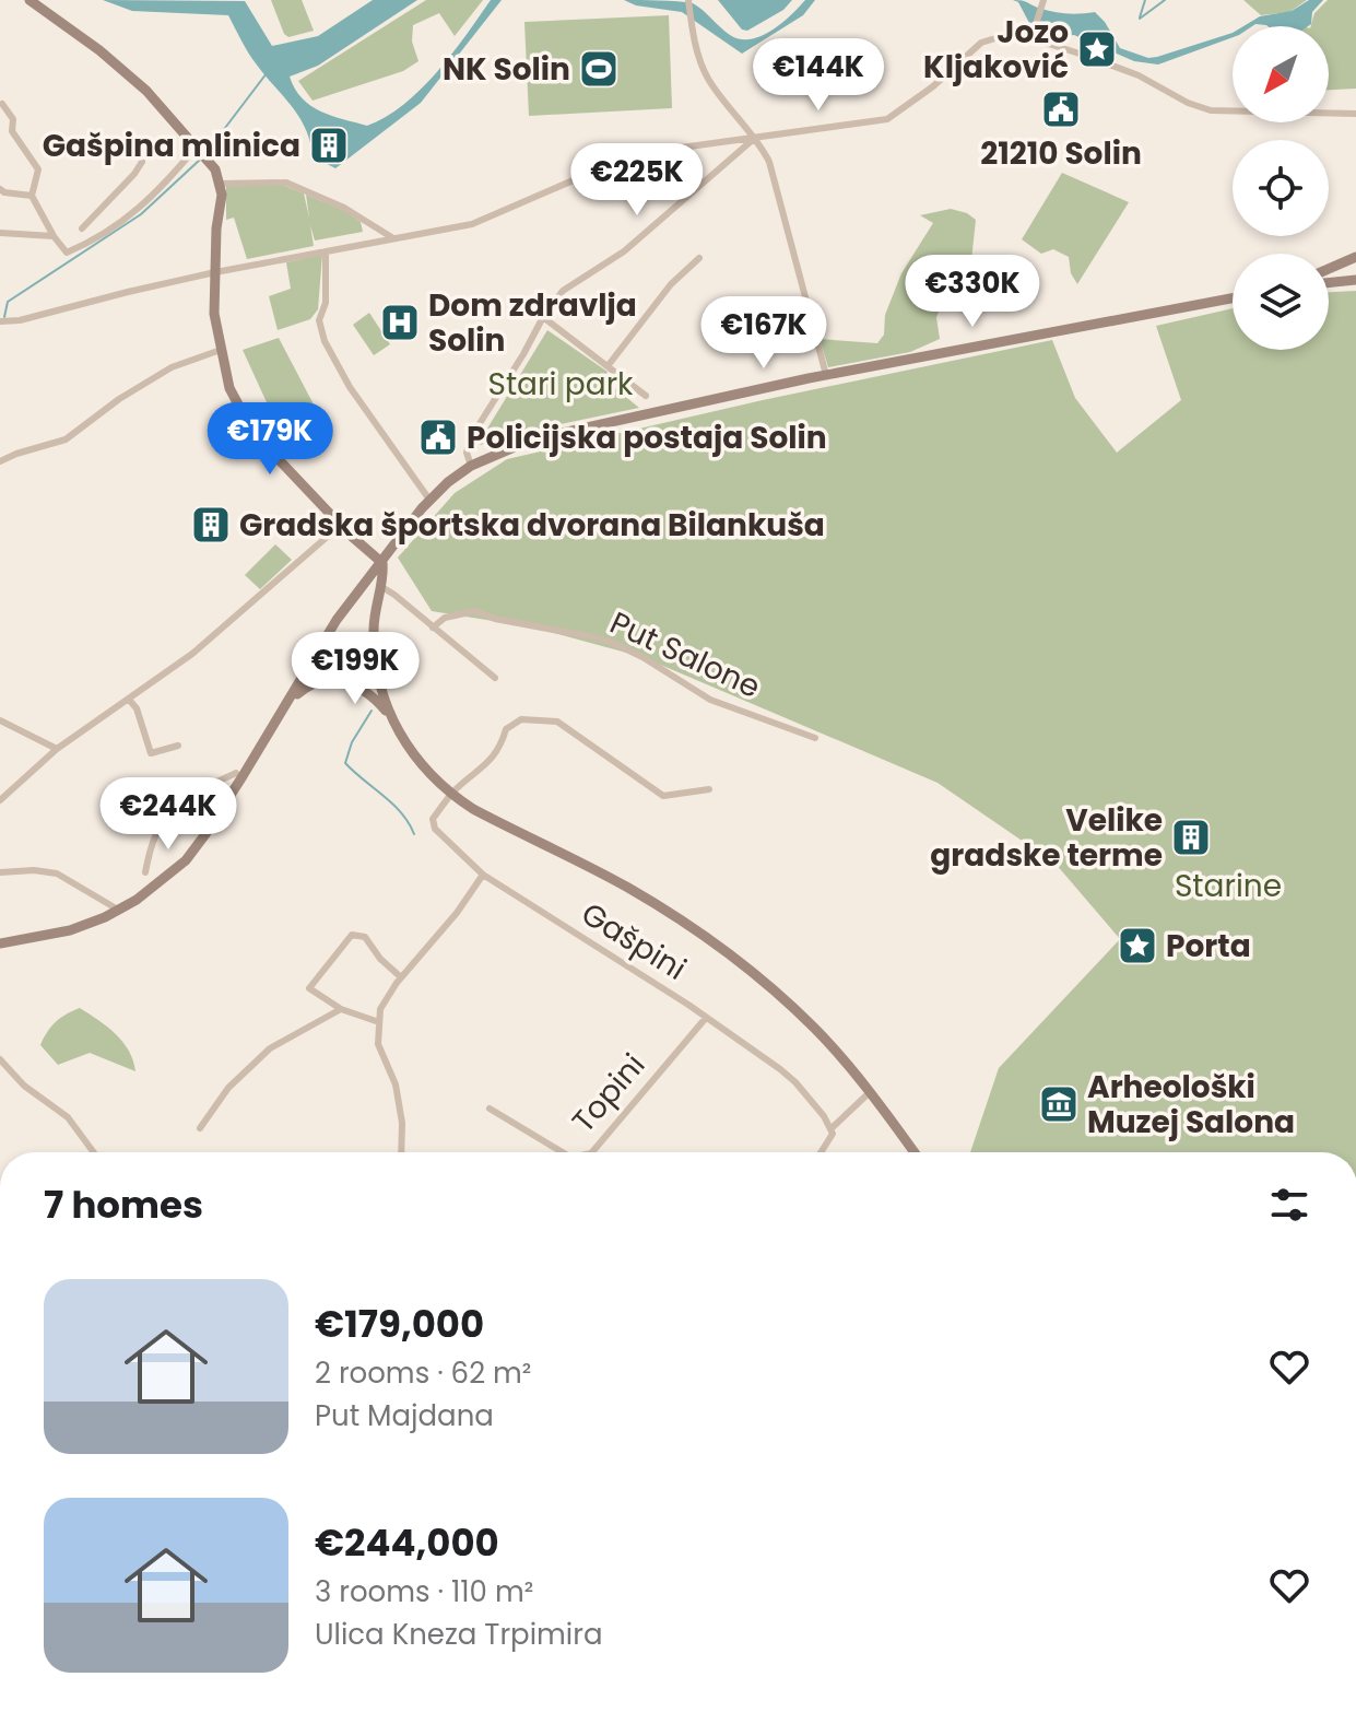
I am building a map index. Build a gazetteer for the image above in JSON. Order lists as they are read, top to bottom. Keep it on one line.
{"streets":{"street":["Put Salone","Gašpini","Topini"]},"crossings":[["Gašpini","Topini"]],"parks":["Stari park","Starine"],"places":{"place":["Jozo Kljaković","Porta"],"sports":["NK Solin"],"public building":["21210 Solin","Policijska postaja Solin"],"building":["Gašpina mlinica","Gradska športska dvorana Bilankuša","Velike gradske terme"],"hospital":["Dom zdravlja Solin"],"museum":["Arheološki Muzej Salona"]},"north":"bottom left","page":{"price":["€144K","€225K","€330K","€167K","€179K","€199K","€244K"],"heading":"7 homes","list":[{"name":"€179,000","note":"2 rooms · 62 m² · Put Majdana"},{"name":"€244,000","note":"3 rooms · 110 m² · Ulica Kneza Trpimira"}]}}
